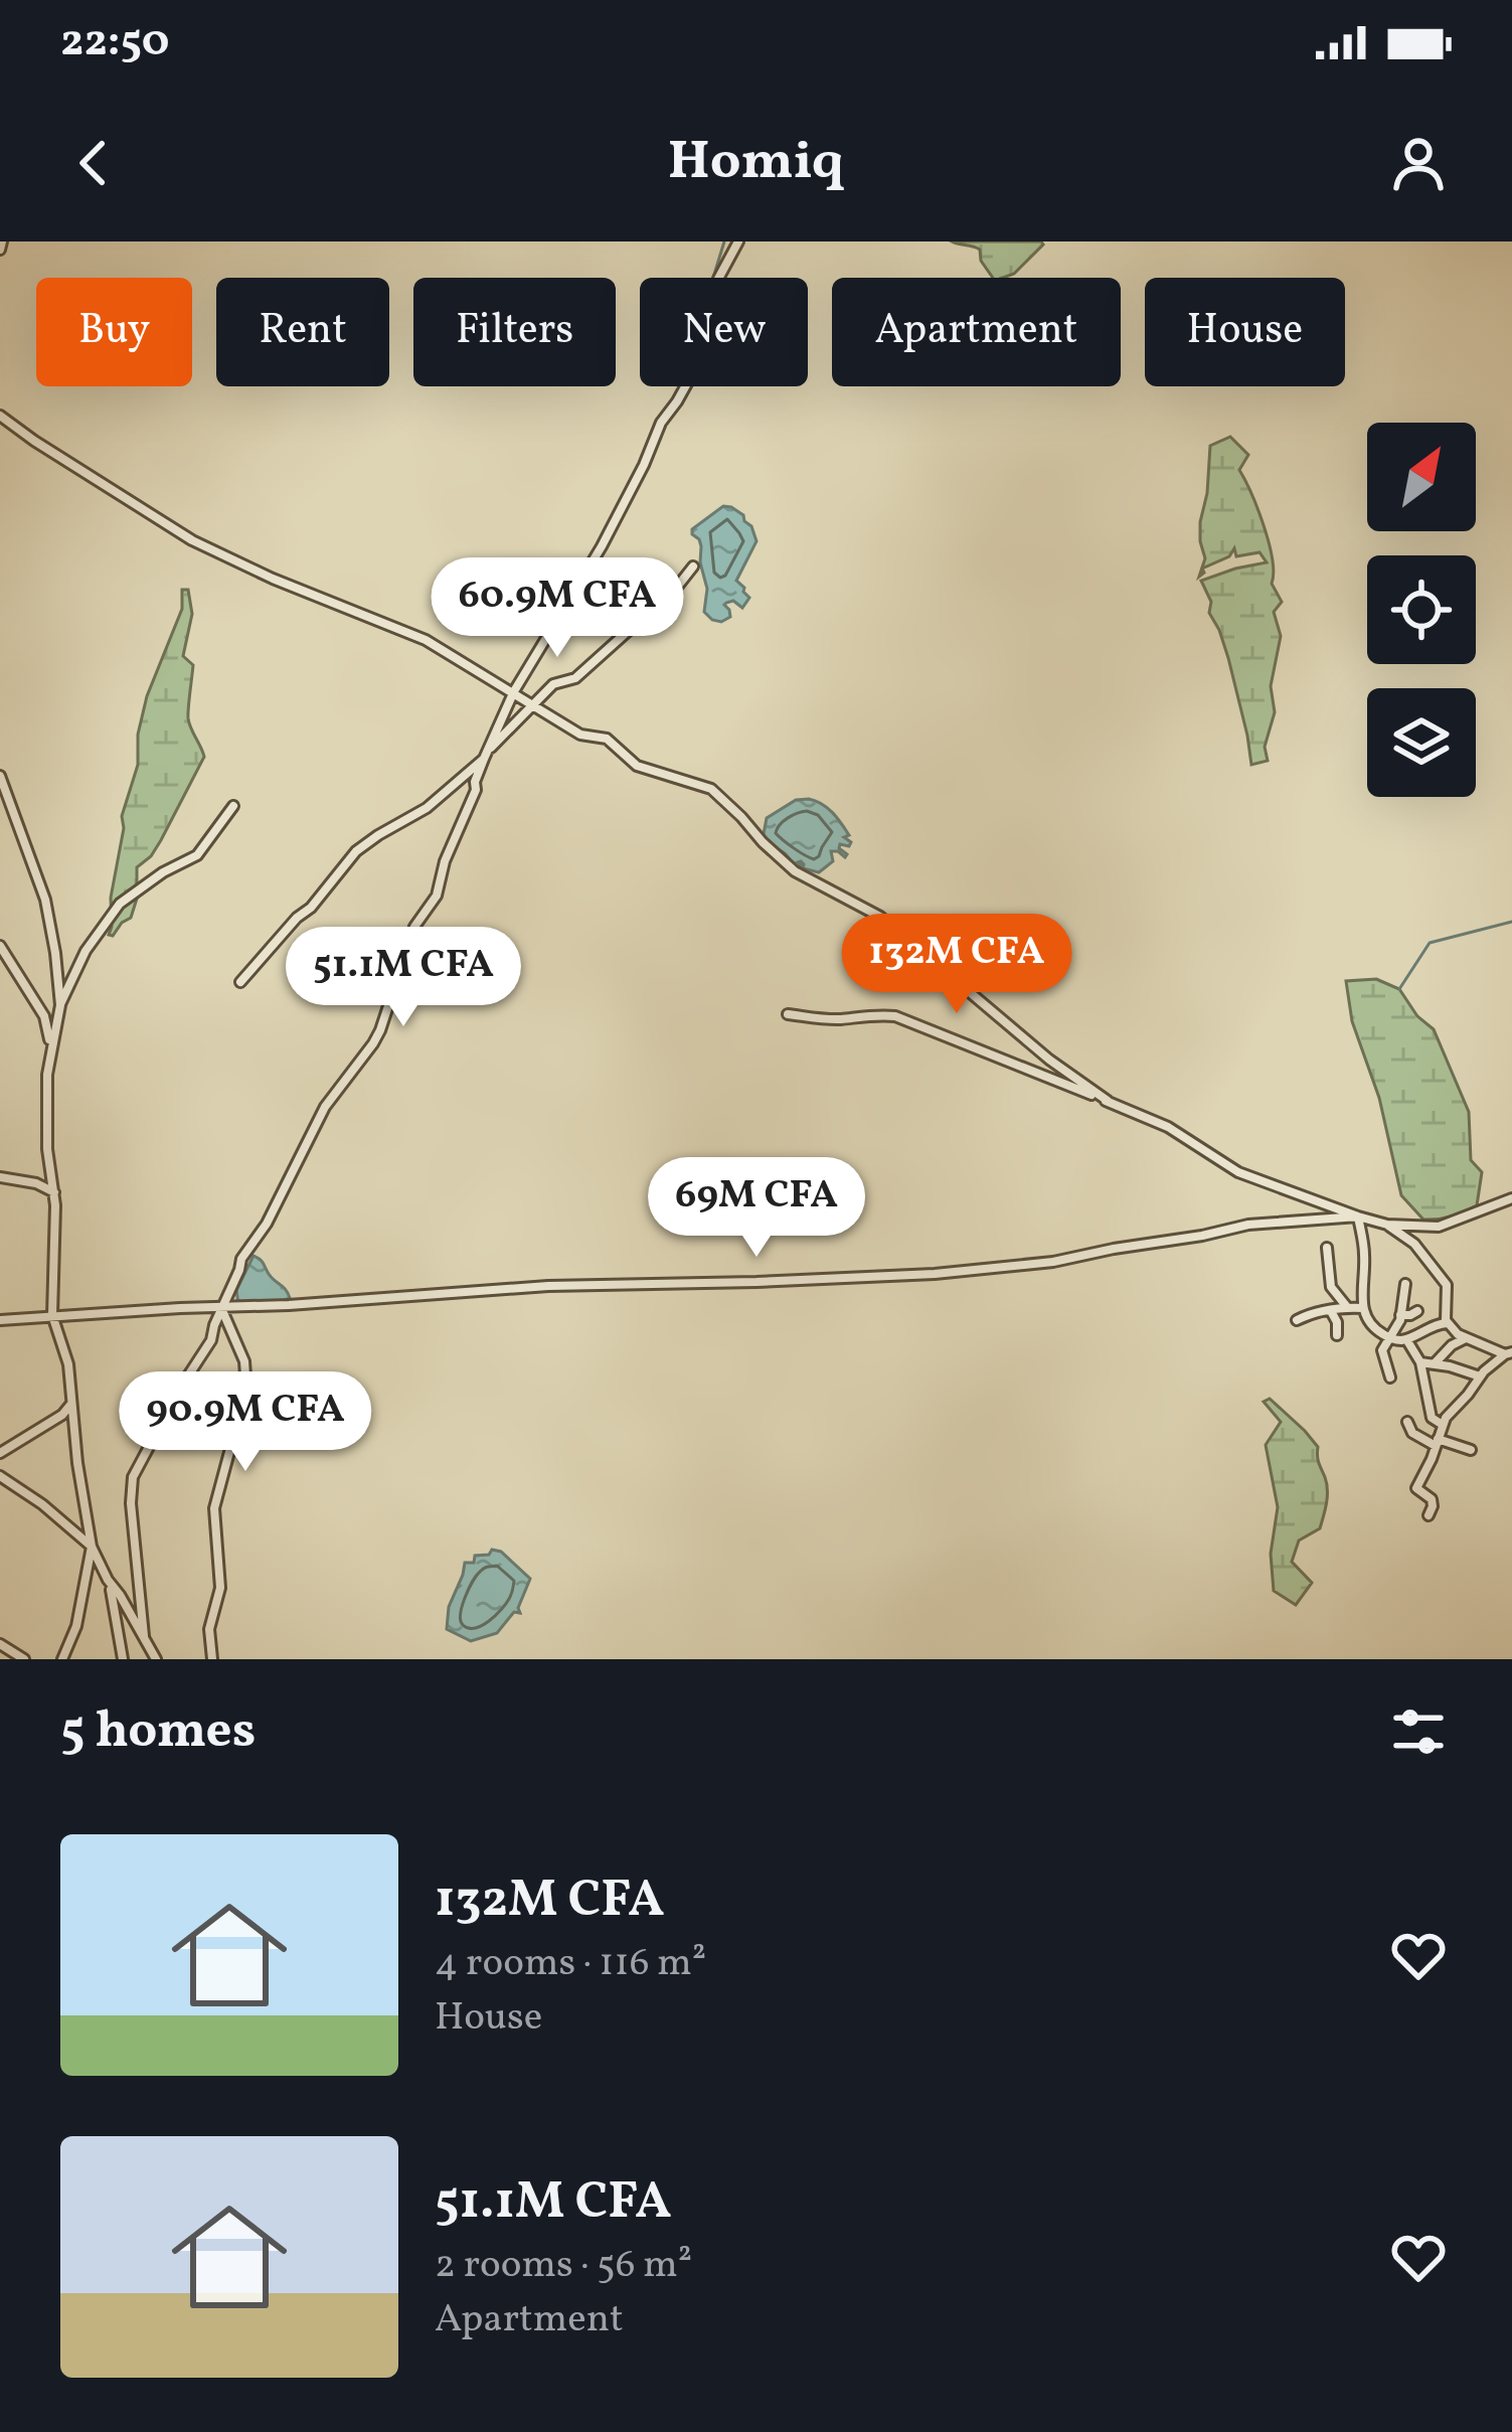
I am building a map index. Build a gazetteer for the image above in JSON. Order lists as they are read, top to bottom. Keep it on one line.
{"north":"top right","page":{"status":"22:50","header":"Homiq","chip":["Buy","Rent","Filters","New","Apartment","House"],"price":["60.9M CFA","132M CFA","51.1M CFA","69M CFA","90.9M CFA"],"heading":"5 homes","list":[{"name":"132M CFA","note":"4 rooms · 116 m² · House"},{"name":"51.1M CFA","note":"2 rooms · 56 m² · Apartment"}]}}
